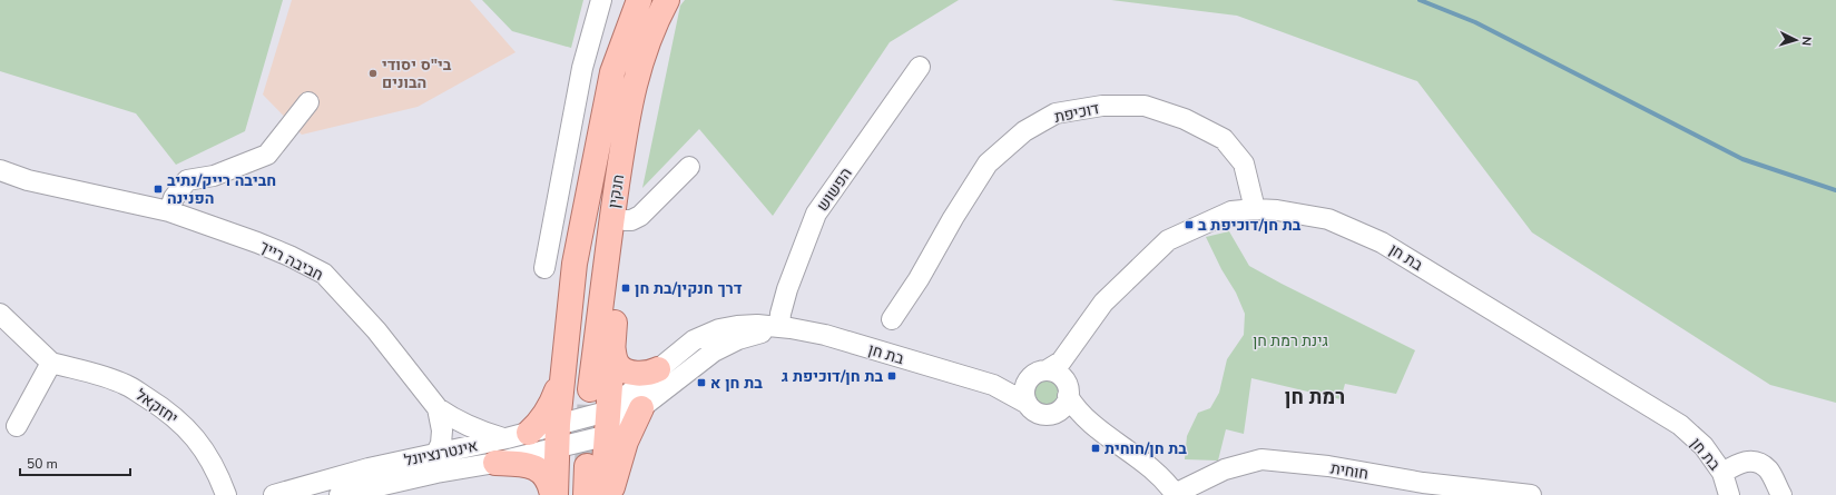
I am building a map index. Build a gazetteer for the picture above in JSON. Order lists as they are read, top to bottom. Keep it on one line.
{"streets":{"main road":["חנקין"],"street":["דוכיפת","הפשוש","בת חן","חביבה רייך","יחזקאל","אינטרנציונל","חוחית"]},"crossings":[["דוכיפת","בת חן"],["הפשוש","בת חן"],["בת חן","אינטרנציונל"],["חביבה רייך","אינטרנציונל"]],"districts":["רמת חן"],"parks":["גינת רמת חן"],"places":{"other":["בי\"ס יסודי הבונים"],"transit":["חביבה רייק/נתיב הפנינה","בת חן/דוכיפת ב","דרך חנקין/בת חן","בת חן/דוכיפת ג","בת חן א","בת חן/חוחית"]},"scale_bar":"50 m","north":"right"}
